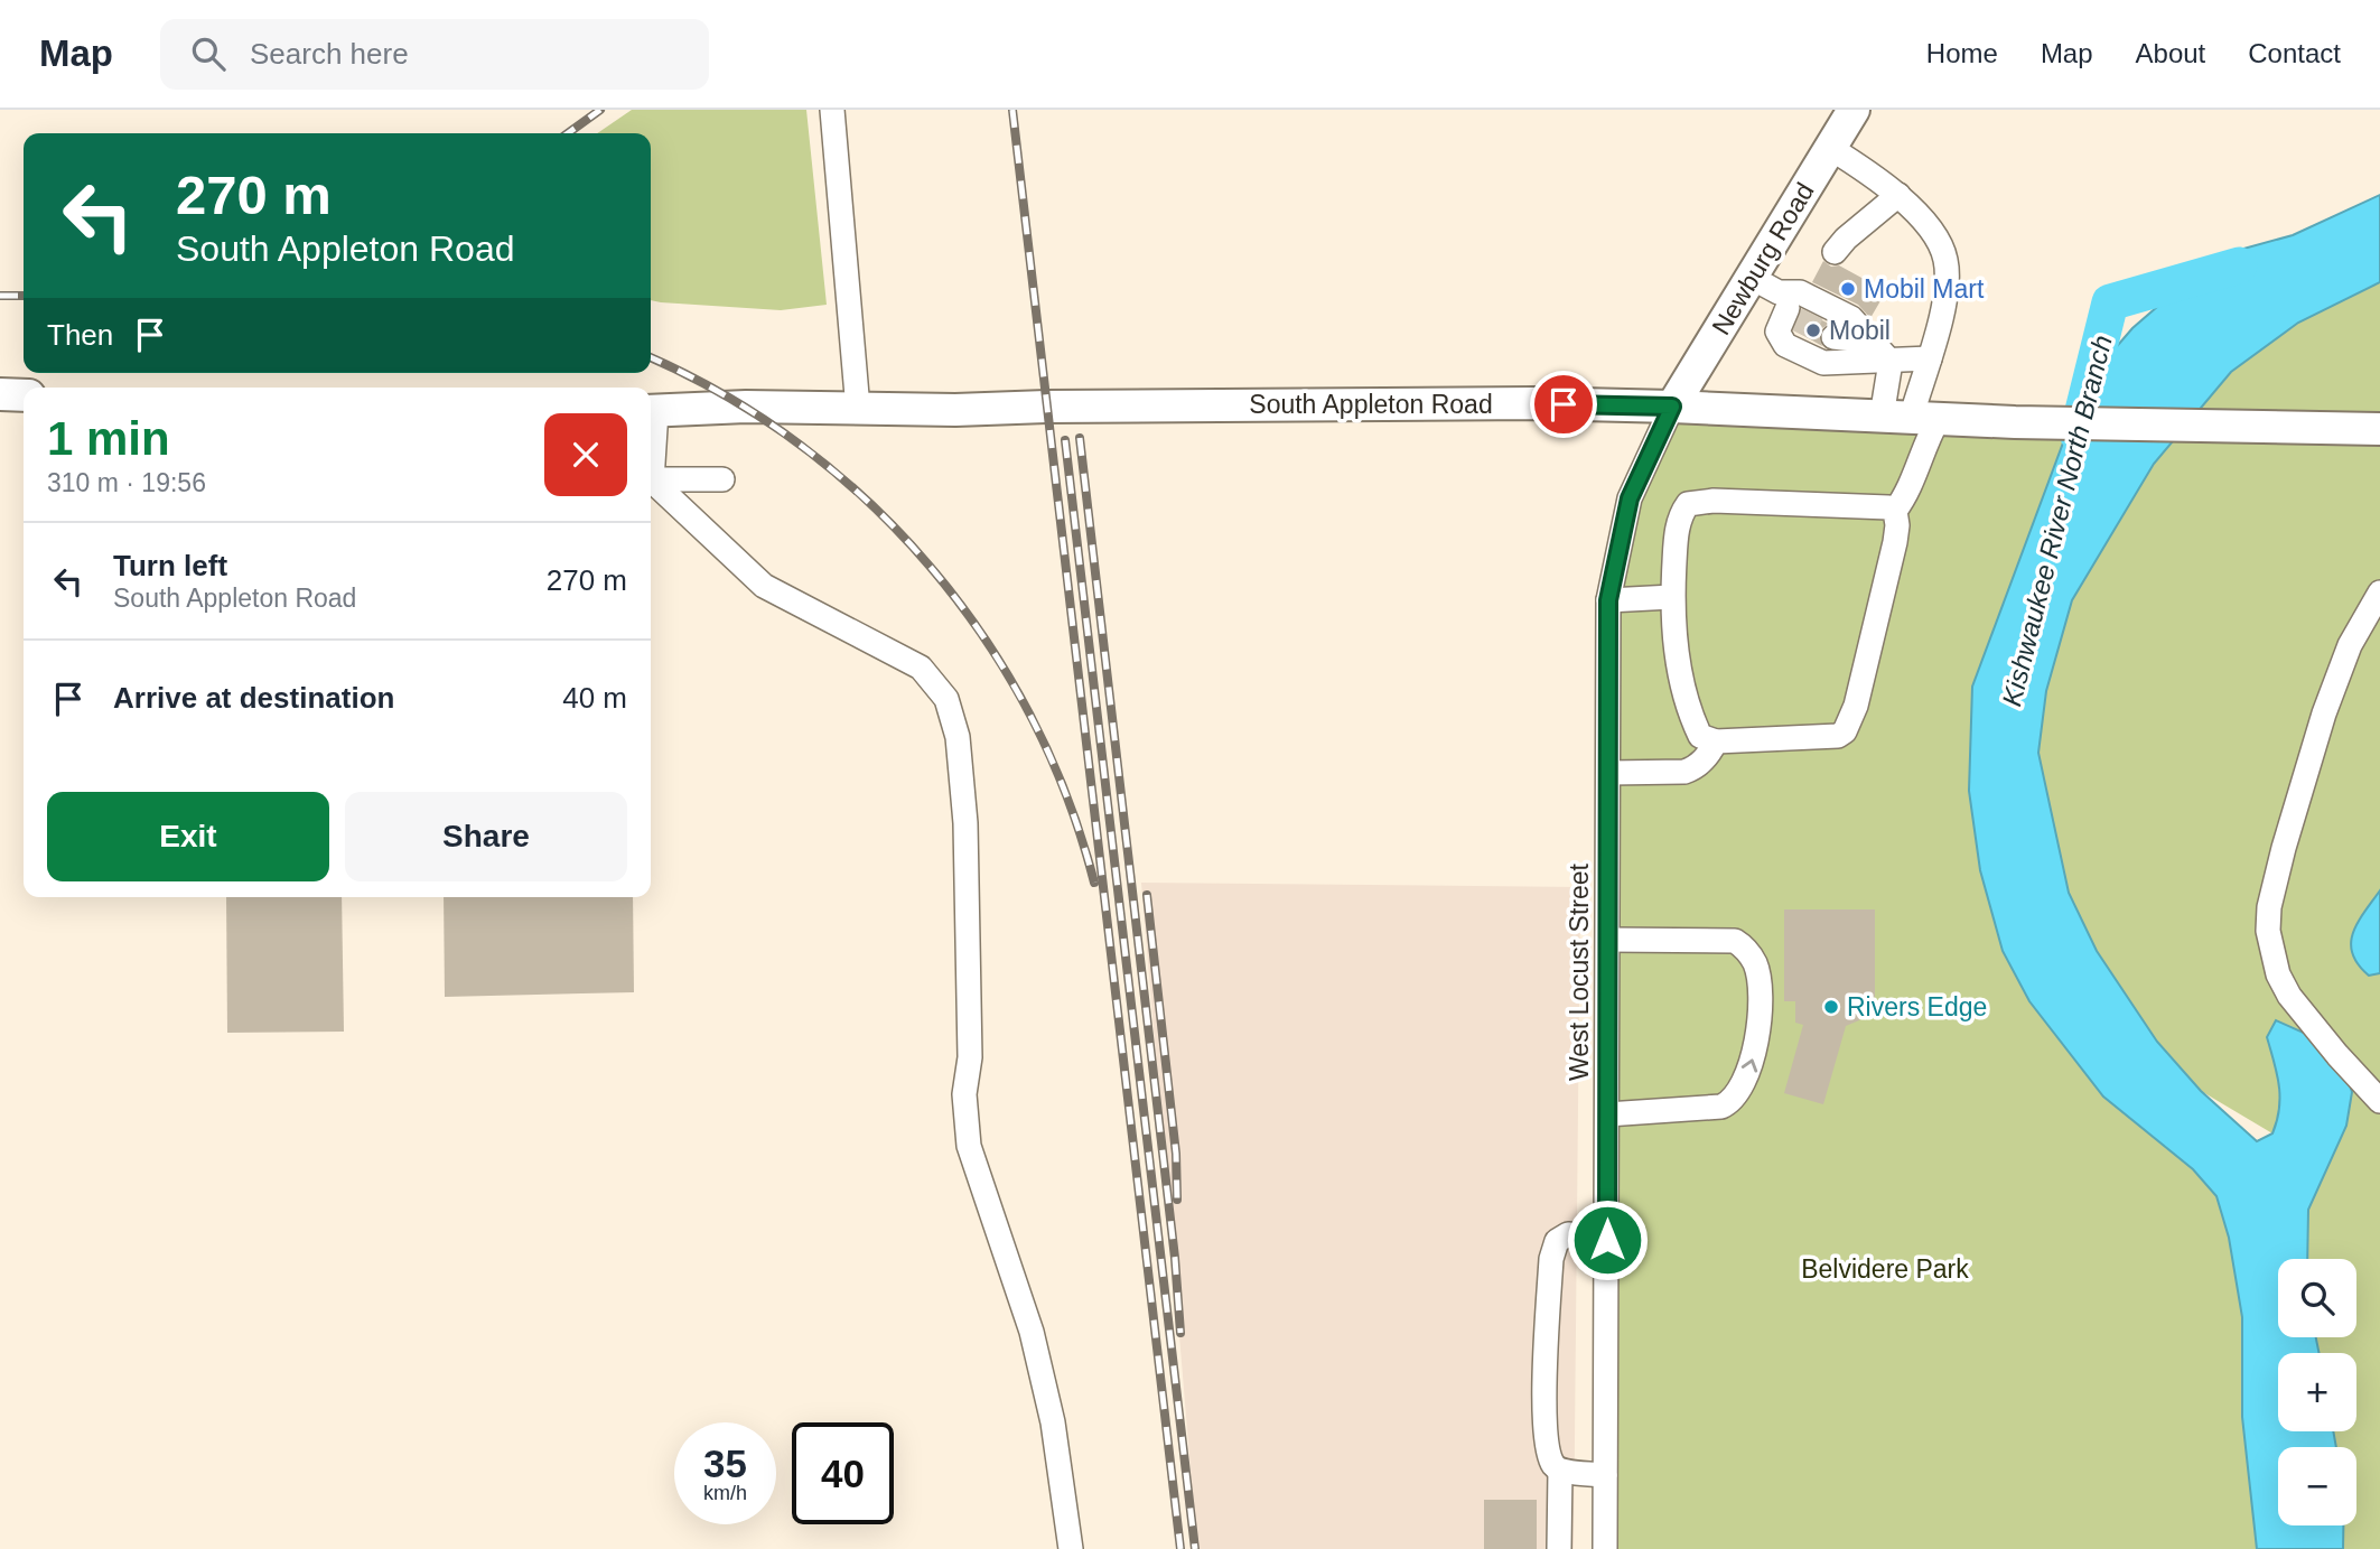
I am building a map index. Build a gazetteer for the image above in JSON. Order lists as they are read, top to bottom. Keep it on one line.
{"streets":{"main road":["Newburg Road","South Appleton Road"],"street":["West Locust Street"]},"crossings":[["Newburg Road","South Appleton Road"],["Newburg Road","West Locust Street"],["South Appleton Road","West Locust Street"]],"water":["Kishwaukee River North Branch"],"parks":["Belvidere Park"],"places":["Mobil Mart","Mobil","Rivers Edge"],"page":{"header":"Map","search":"Search here","nav":["Home","Map","About","Contact"],"turn":["270 m","South Appleton Road"],"then":"Then","heading":["1 min","310 m · 19:56"],"list":[{"name":"Turn left","note":"South Appleton Road","value":"270 m"},{"name":"Arrive at destination","value":"40 m"}],"buttons":["Exit","Share"],"map_buttons":["+","−"],"speed":"35 km/h","limit":"40"}}
